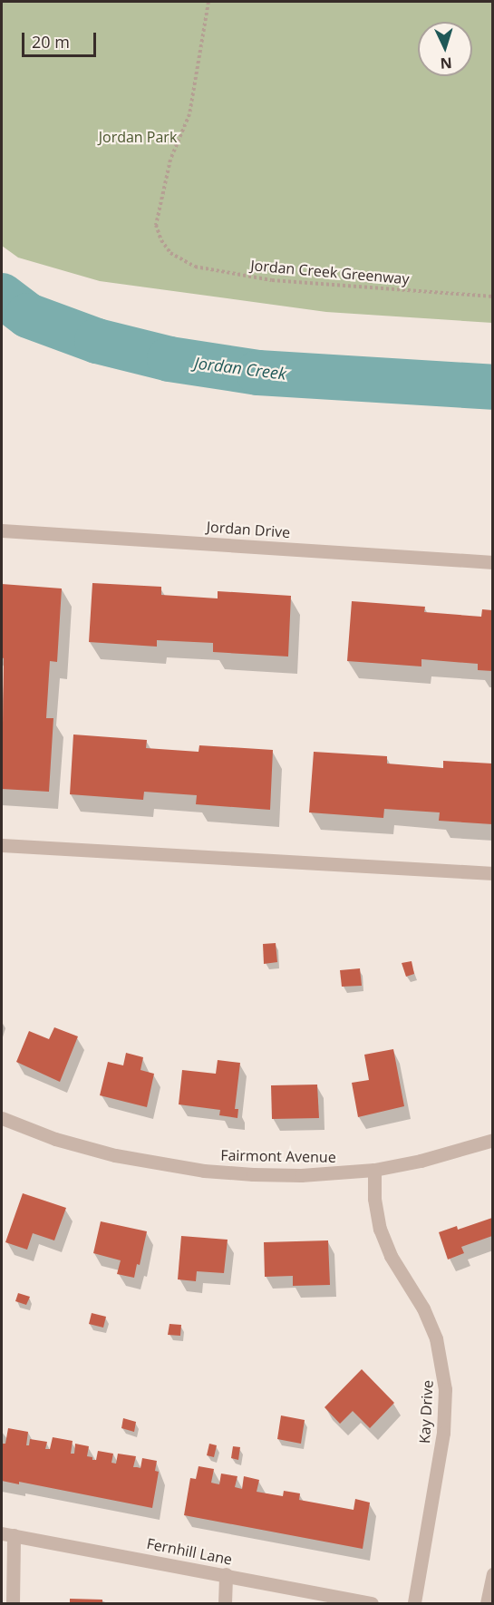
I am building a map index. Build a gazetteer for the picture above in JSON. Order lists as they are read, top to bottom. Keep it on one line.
{"streets":{"street":["Jordan Drive","Fairmont Avenue","Kay Drive","Fernhill Lane"],"path":["Jordan Creek Greenway"]},"crossings":[["Fairmont Avenue","Kay Drive"]],"water":["Jordan Creek"],"parks":["Jordan Park"],"scale_bar":"20 m","north":"bottom"}
